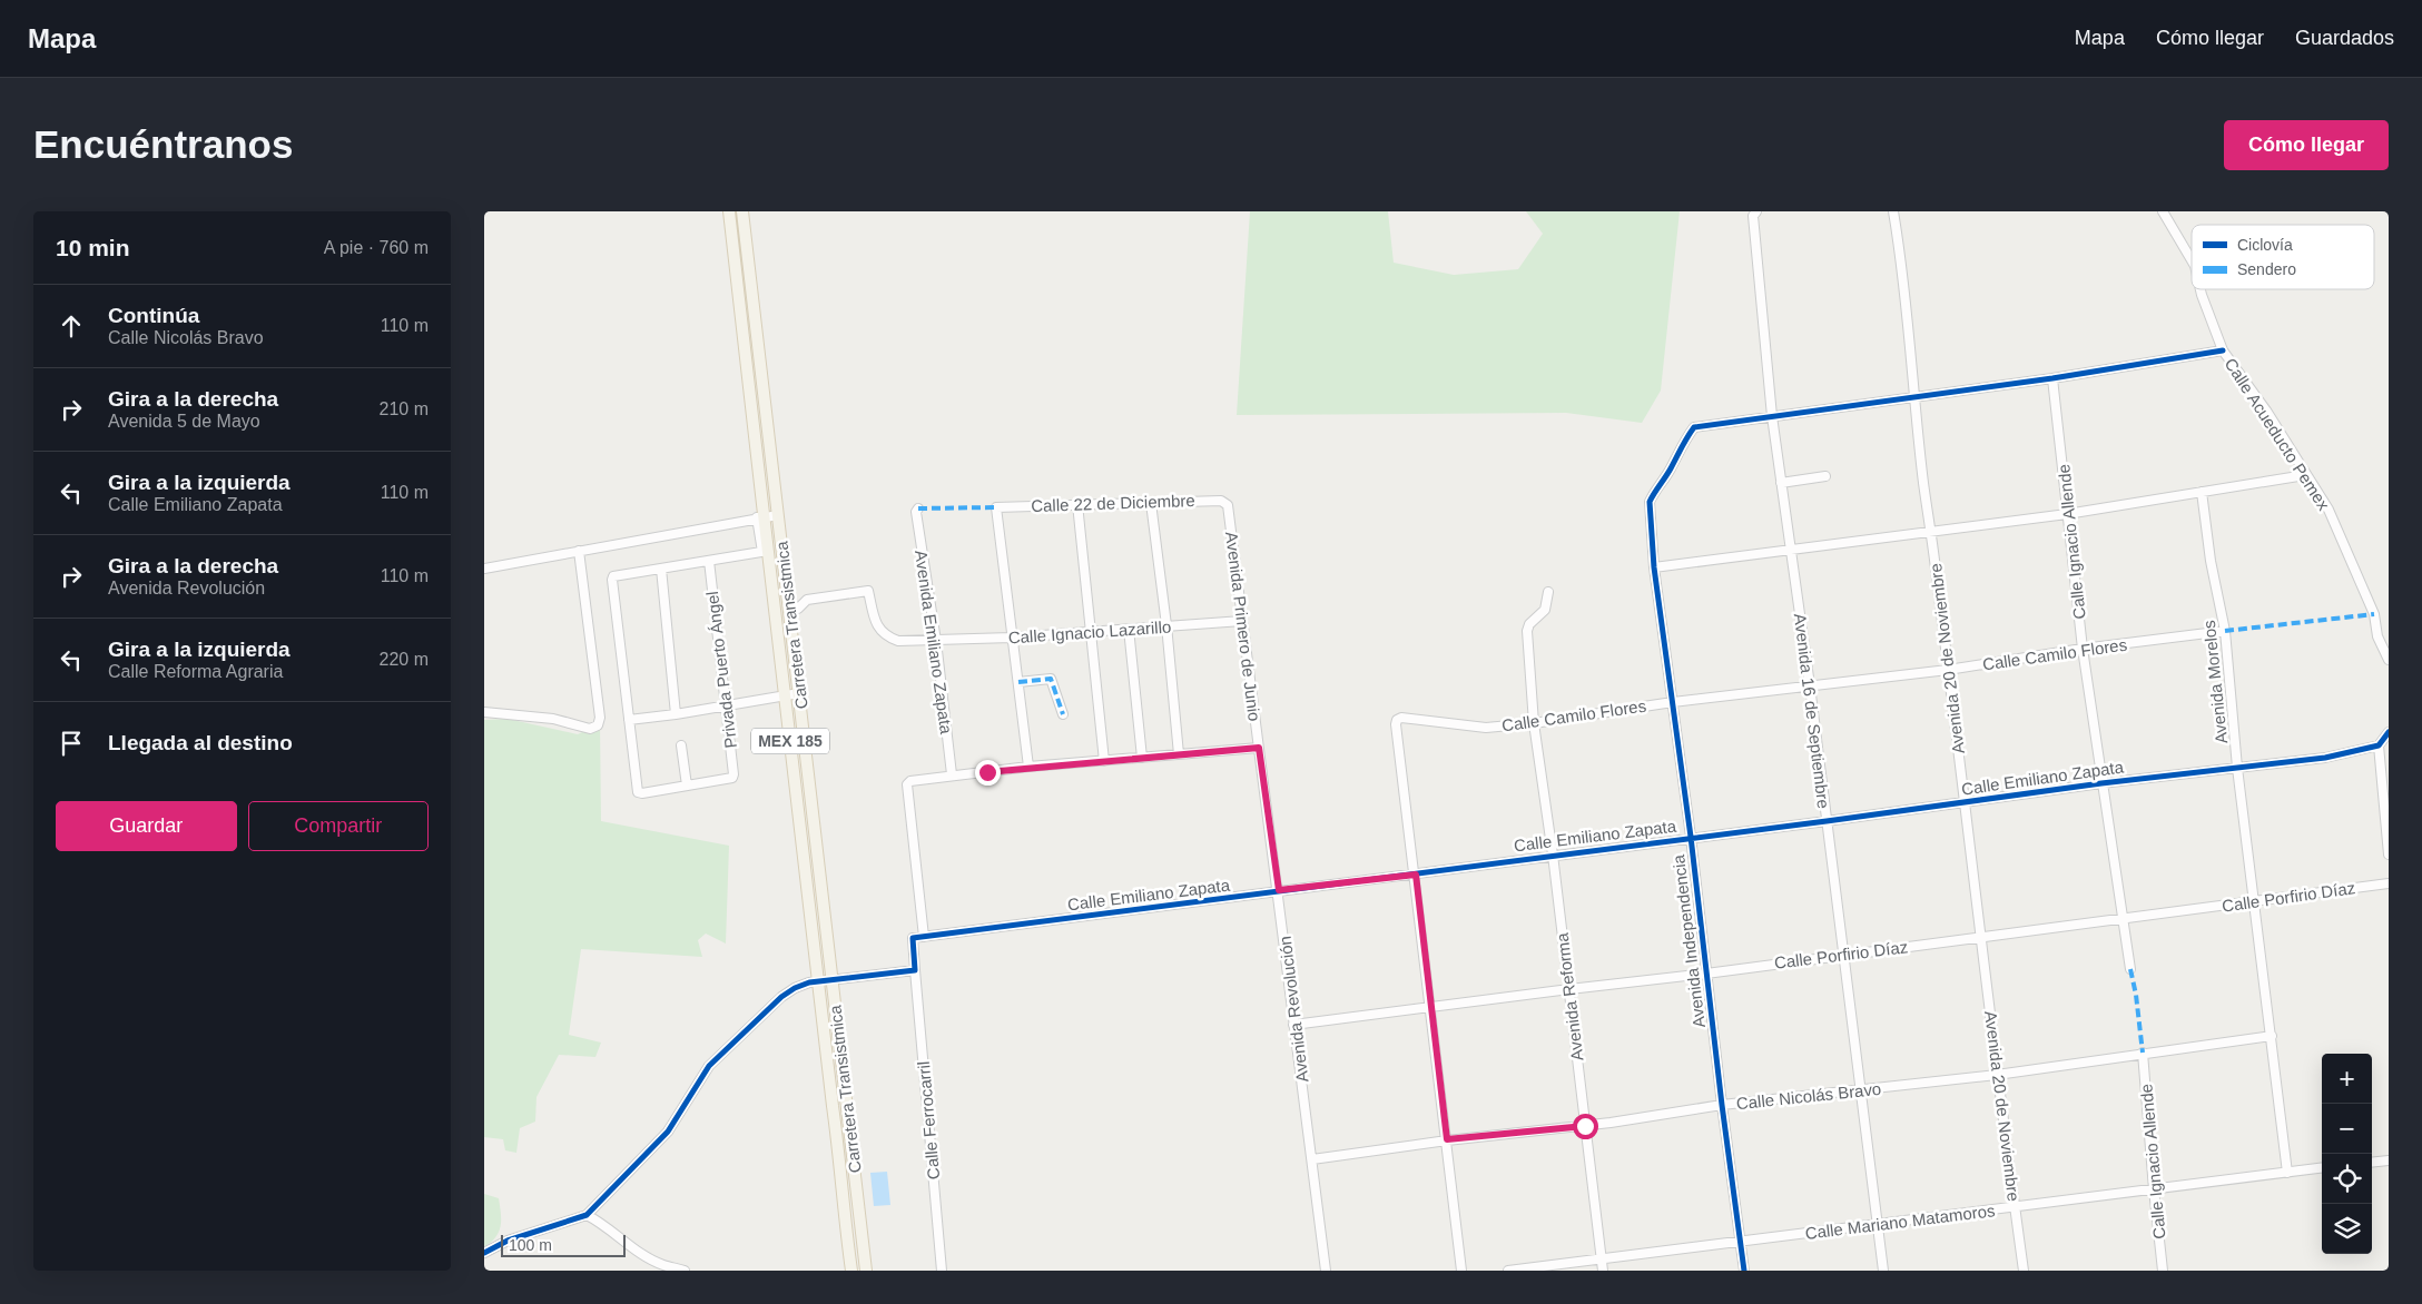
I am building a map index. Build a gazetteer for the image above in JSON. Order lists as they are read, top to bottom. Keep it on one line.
{"streets":{"main road":["Carretera Transistmica","MEX 185"],"street":["Calle Acueducto Pemex","Calle 22 de Diciembre","Calle Ignacio Allende","Avenida Primero de Junio","Calle Ignacio Lazarillo","Avenida Emiliano Zapata","Calle Camilo Flores","Avenida 20 de Noviembre","Privada Puerto Ángel","Avenida Morelos","Avenida 16 de Septiembre","Calle Emiliano Zapata","Calle Porfirio Díaz","Avenida Independencia","Avenida Reforma","Avenida Revolución","Calle Nicolás Bravo","Calle Ferrocarril","Calle Mariano Matamoros"]},"crossings":[["Calle Acueducto Pemex","Avenida Independencia"],["Calle 22 de Diciembre","Avenida Primero de Junio"],["Calle 22 de Diciembre","Calle Ignacio Lazarillo"],["Calle Ignacio Allende","Calle Camilo Flores"],["Calle Ignacio Allende","Calle Emiliano Zapata"],["Calle Ignacio Allende","Calle Porfirio Díaz"],["Calle Ignacio Allende","Avenida Independencia"],["Calle Ignacio Allende","Calle Nicolás Bravo"],["Calle Ignacio Allende","Calle Mariano Matamoros"],["Carretera Transistmica","Calle Ignacio Lazarillo"],["Avenida Primero de Junio","Calle Ignacio Lazarillo"],["Avenida Primero de Junio","Avenida Revolución"],["Calle Ignacio Lazarillo","Avenida Emiliano Zapata"],["Calle Camilo Flores","Avenida 20 de Noviembre"],["Calle Camilo Flores","Avenida Morelos"],["Calle Camilo Flores","Avenida 16 de Septiembre"],["Calle Camilo Flores","Calle Emiliano Zapata"],["Calle Camilo Flores","Avenida Independencia"],["Calle Camilo Flores","Avenida Reforma"],["Avenida 20 de Noviembre","Calle Emiliano Zapata"],["Avenida 20 de Noviembre","Calle Porfirio Díaz"],["Avenida 20 de Noviembre","Avenida Independencia"],["Avenida 20 de Noviembre","Calle Nicolás Bravo"],["Avenida 20 de Noviembre","Calle Mariano Matamoros"],["Avenida Morelos","Calle Emiliano Zapata"],["Avenida Morelos","Calle Porfirio Díaz"],["Avenida Morelos","Calle Nicolás Bravo"],["Avenida Morelos","Calle Mariano Matamoros"],["Avenida 16 de Septiembre","Calle Emiliano Zapata"],["Avenida 16 de Septiembre","Calle Porfirio Díaz"],["Avenida 16 de Septiembre","Avenida Independencia"],["Avenida 16 de Septiembre","Calle Nicolás Bravo"],["Avenida 16 de Septiembre","Calle Mariano Matamoros"],["Calle Emiliano Zapata","Avenida Independencia"],["Calle Emiliano Zapata","Avenida Reforma"],["Calle Emiliano Zapata","Avenida Revolución"],["Calle Porfirio Díaz","Avenida Independencia"],["Calle Porfirio Díaz","Avenida Reforma"],["Calle Porfirio Díaz","Avenida Revolución"],["Avenida Independencia","Calle Nicolás Bravo"],["Avenida Independencia","Calle Mariano Matamoros"],["Avenida Reforma","Calle Nicolás Bravo"],["Avenida Reforma","Calle Mariano Matamoros"],["Avenida Revolución","Calle Nicolás Bravo"]],"legend":["Ciclovía","Sendero"],"scale_bar":"100 m","page":{"header":"Mapa","nav":["Mapa","Cómo llegar","Guardados"],"buttons":["Cómo llegar",["Guardar","Compartir"]],"title":"Encuéntranos","heading":["10 min","A pie · 760 m"],"list":[["Continúa","Calle Nicolás Bravo","110 m"],["Gira a la derecha","Avenida 5 de Mayo","210 m"],["Gira a la izquierda","Calle Emiliano Zapata","110 m"],["Gira a la derecha","Avenida Revolución","110 m"],["Gira a la izquierda","Calle Reforma Agraria","220 m"],"Llegada al destino"],"map_buttons":["+","−"],"scale":"100 m"}}
